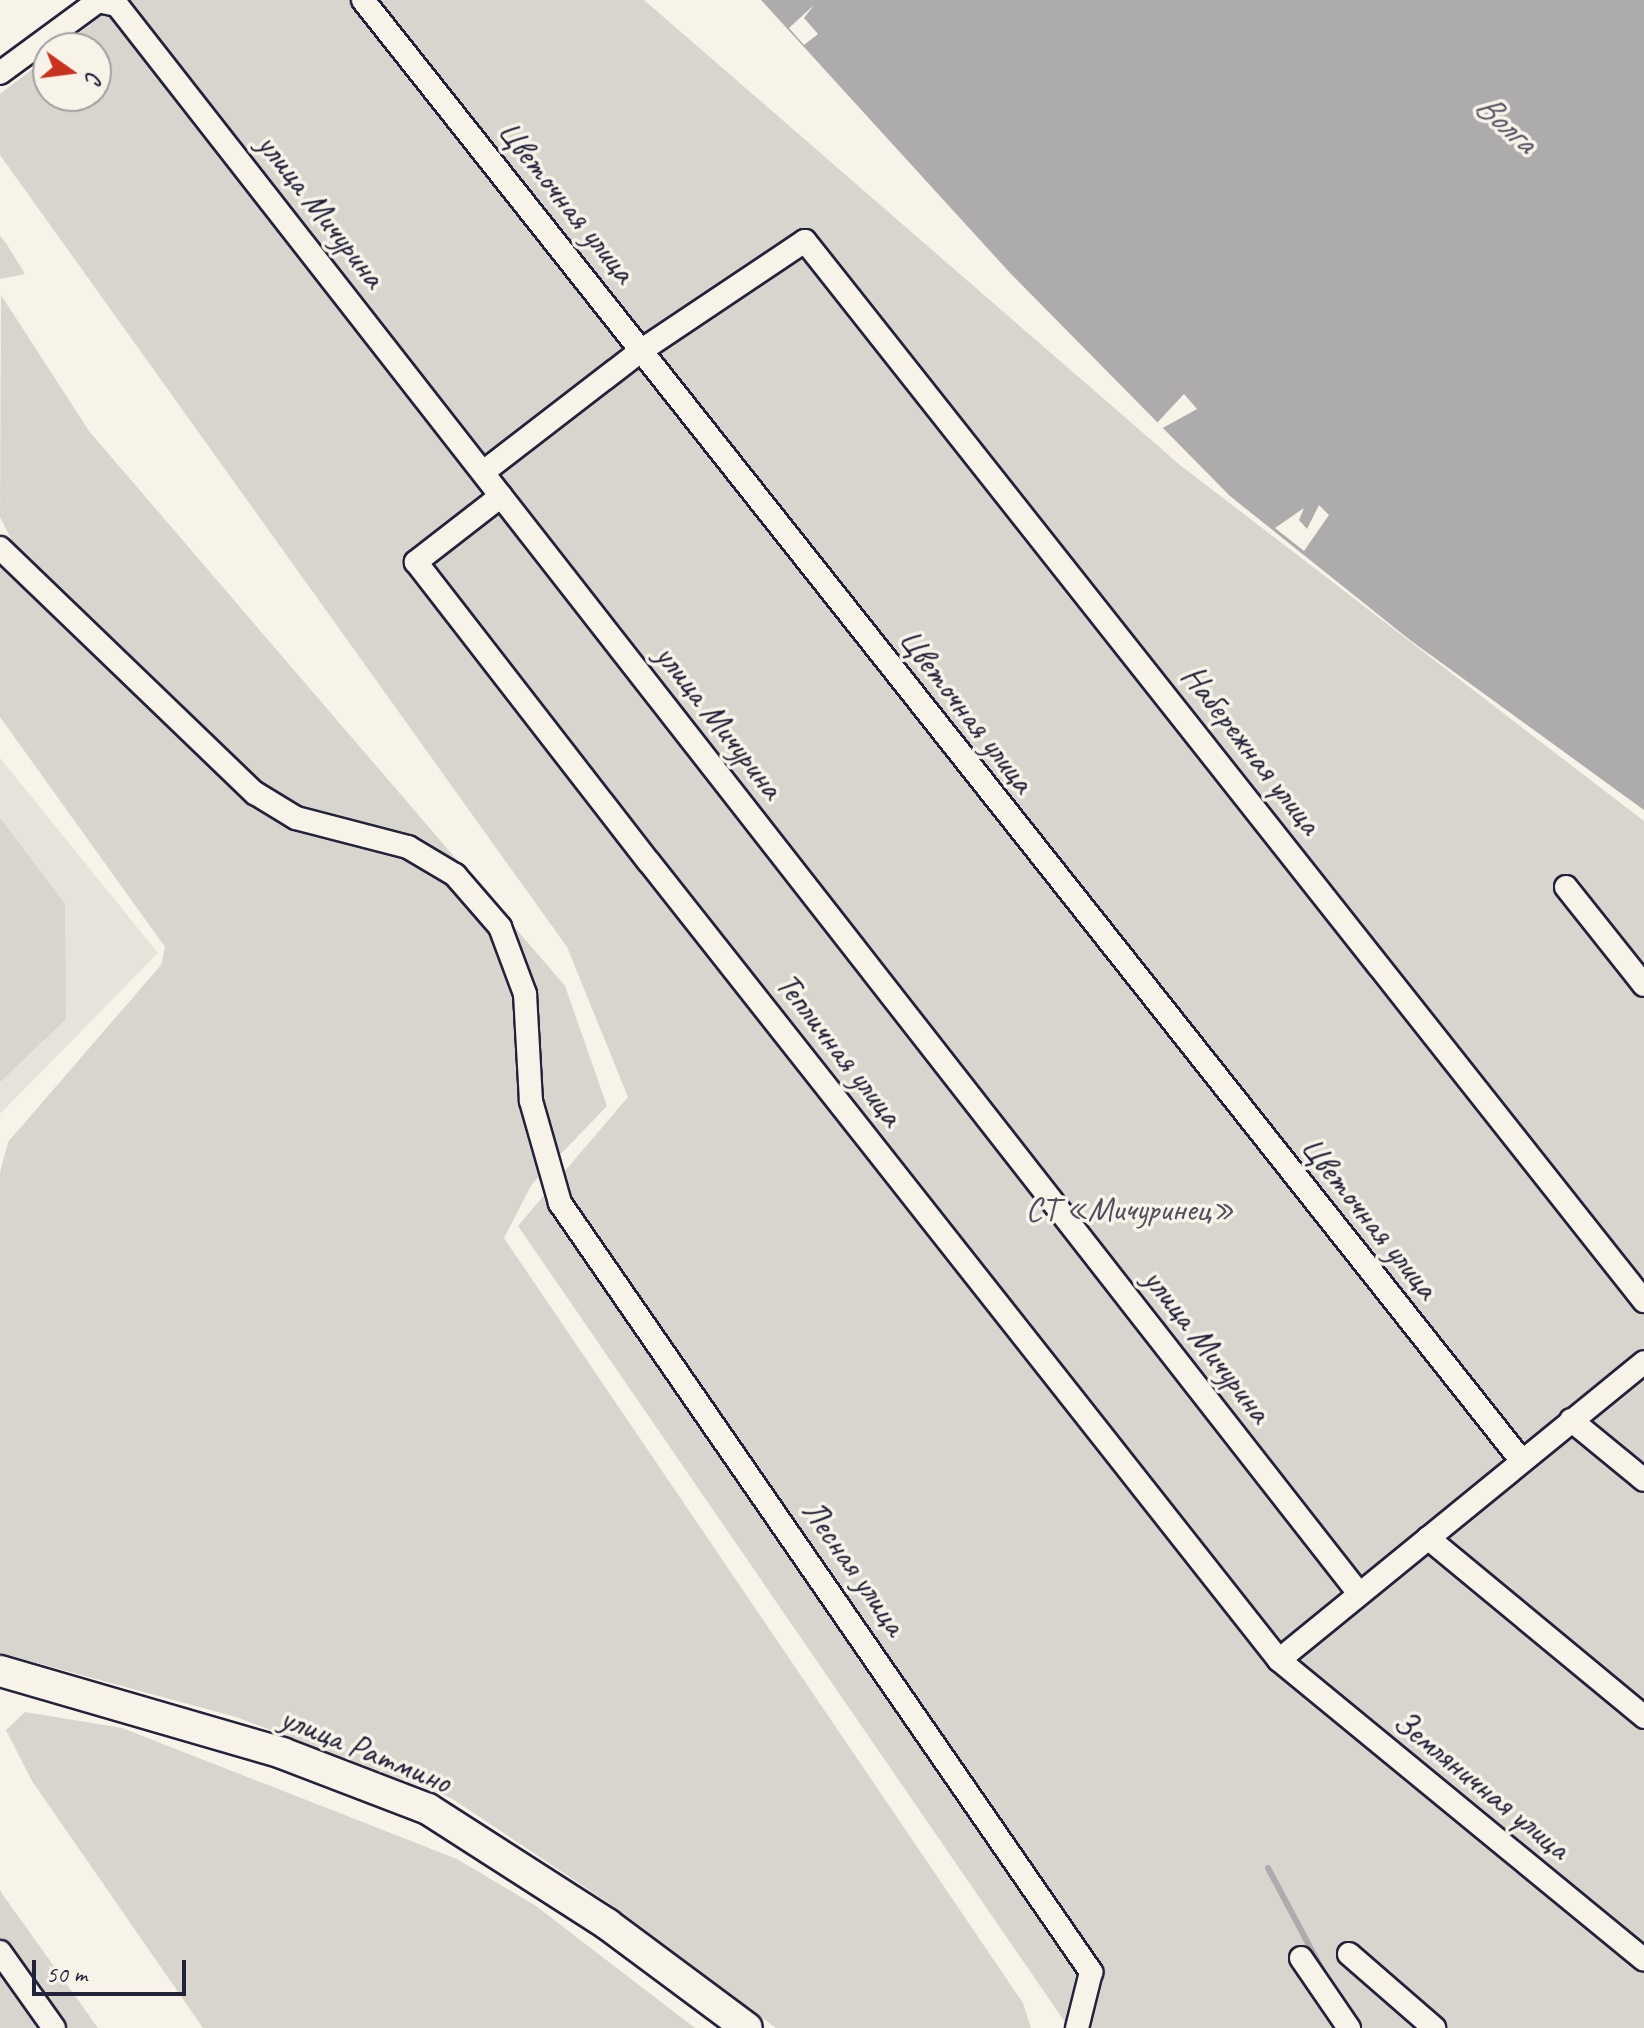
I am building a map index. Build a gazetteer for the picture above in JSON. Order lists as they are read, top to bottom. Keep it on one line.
{"streets":{"street":["Цветочная улица","улица Мичурина","Набережная улица","Тепличная улица","Лесная улица","улица Ратмино","Земляничная улица"]},"crossings":[["Цветочная улица","Набережная улица"],["улица Мичурина","Тепличная улица"],["Тепличная улица","Земляничная улица"]],"water":["Волга"],"parks":["СТ «Мичуринец»"],"scale_bar":"50 m","north":"right"}
